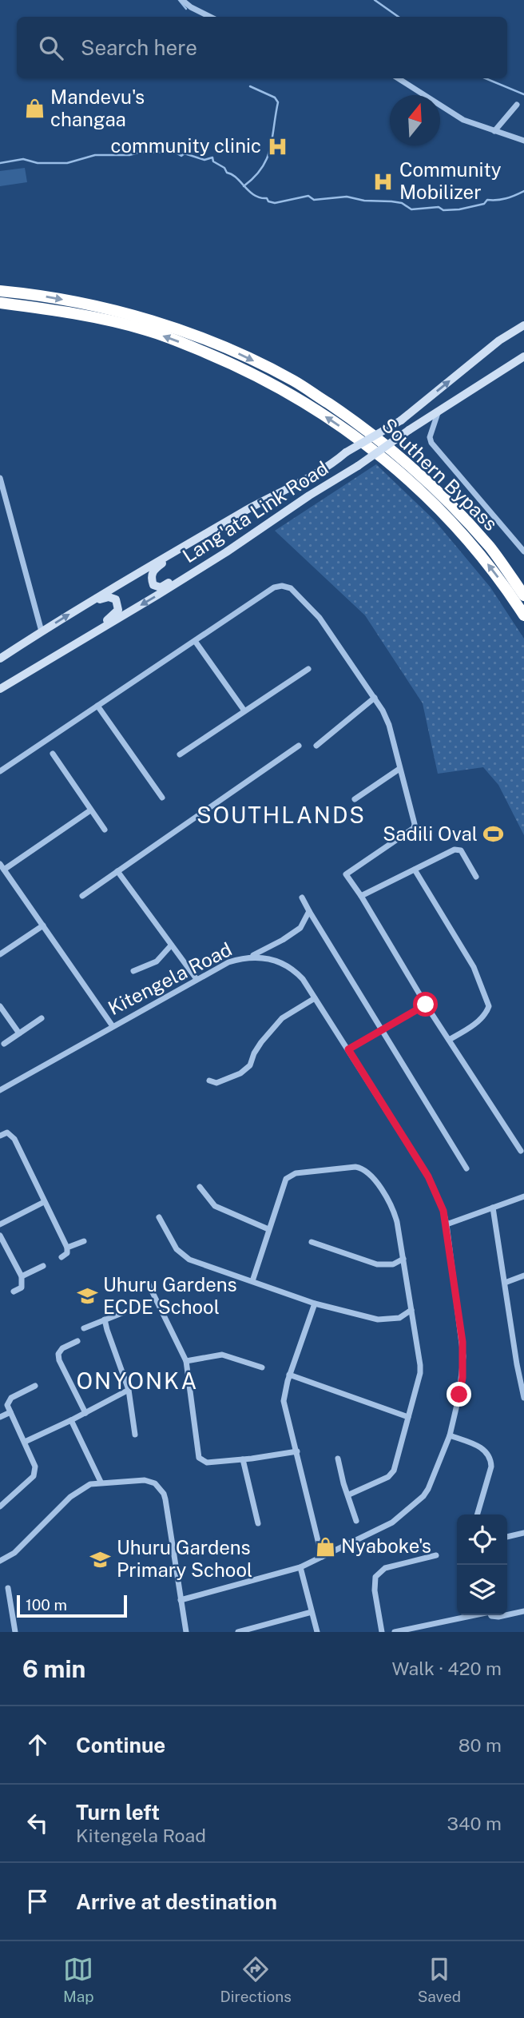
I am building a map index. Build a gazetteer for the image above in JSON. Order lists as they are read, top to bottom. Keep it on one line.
{"streets":{"highway":["Southern Bypass"],"main road":["Lang'ata Link Road"],"street":["Kitengela Road"]},"districts":["SOUTHLANDS","ONYONKA"],"places":{"shop":["Mandevu's changaa","Nyaboke's"],"hospital":["community clinic","Community Mobilizer"],"sports":["Sadili Oval"],"school or university":["Uhuru Gardens ECDE School","Uhuru Gardens Primary School"]},"scale_bar":"100 m","north":"top","page":{"search":"Search here","scale":"100 m","heading":["6 min","Walk · 420 m"],"list":[["Continue","80 m"],["Turn left","Kitengela Road","340 m"],"Arrive at destination"],"nav":["Map","Directions","Saved"]}}
